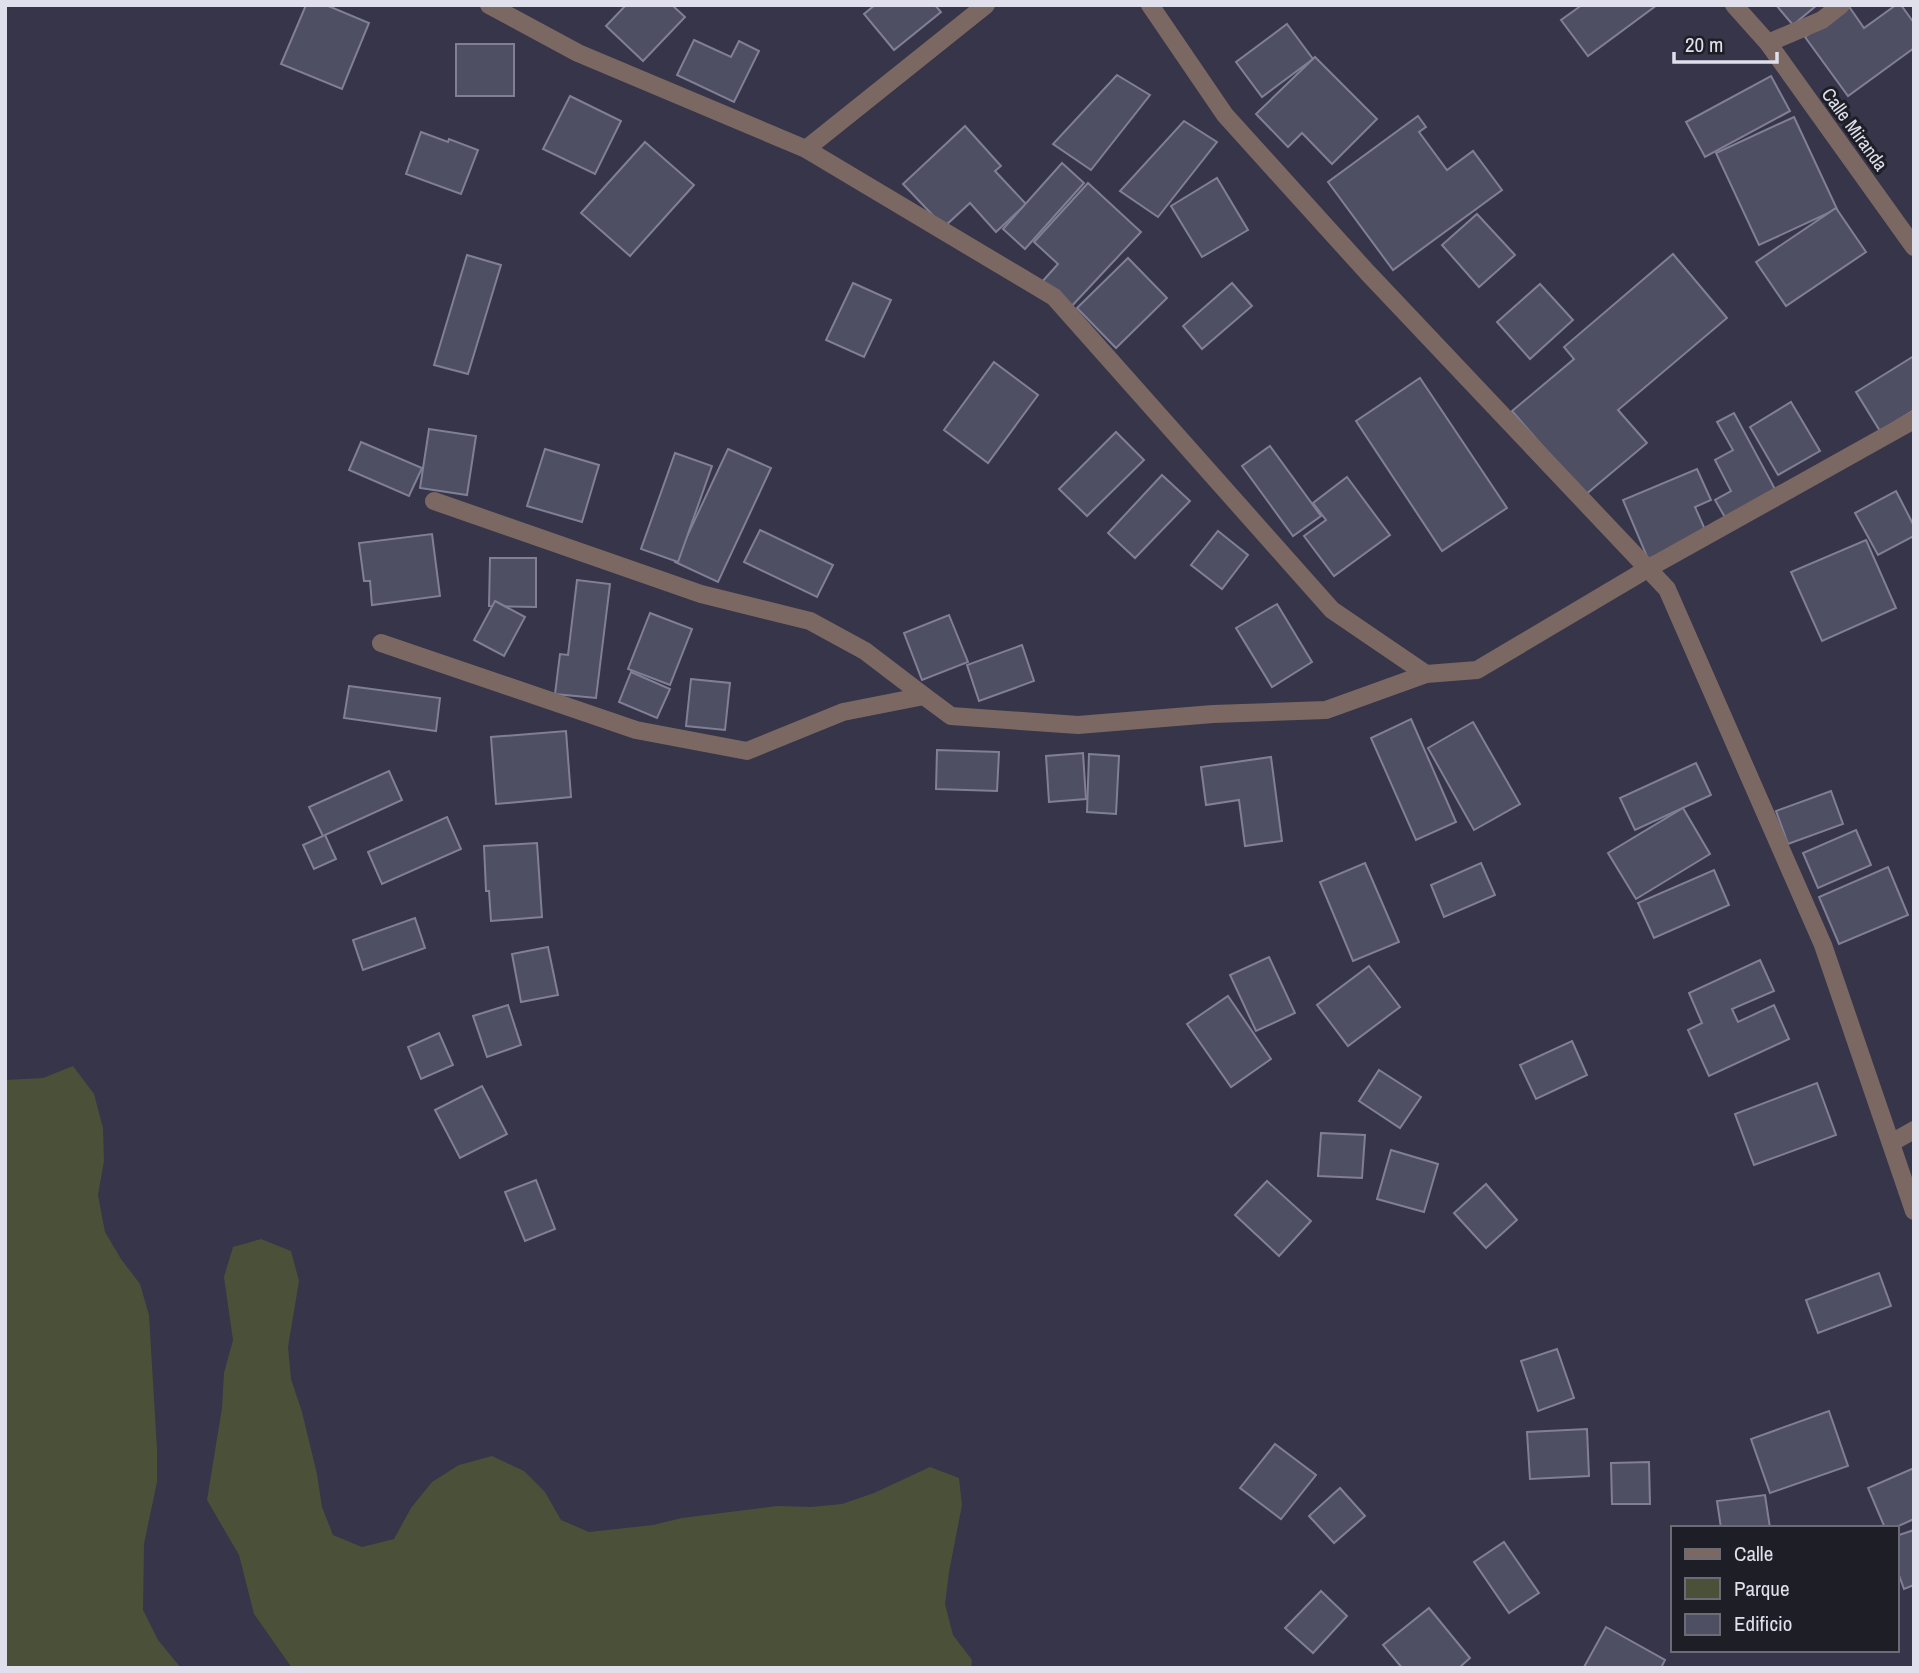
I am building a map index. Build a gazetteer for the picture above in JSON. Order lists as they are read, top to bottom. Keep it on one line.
{"streets":{"street":["Calle Miranda"]},"legend":["Calle","Parque","Edificio"],"scale_bar":"20 m"}
